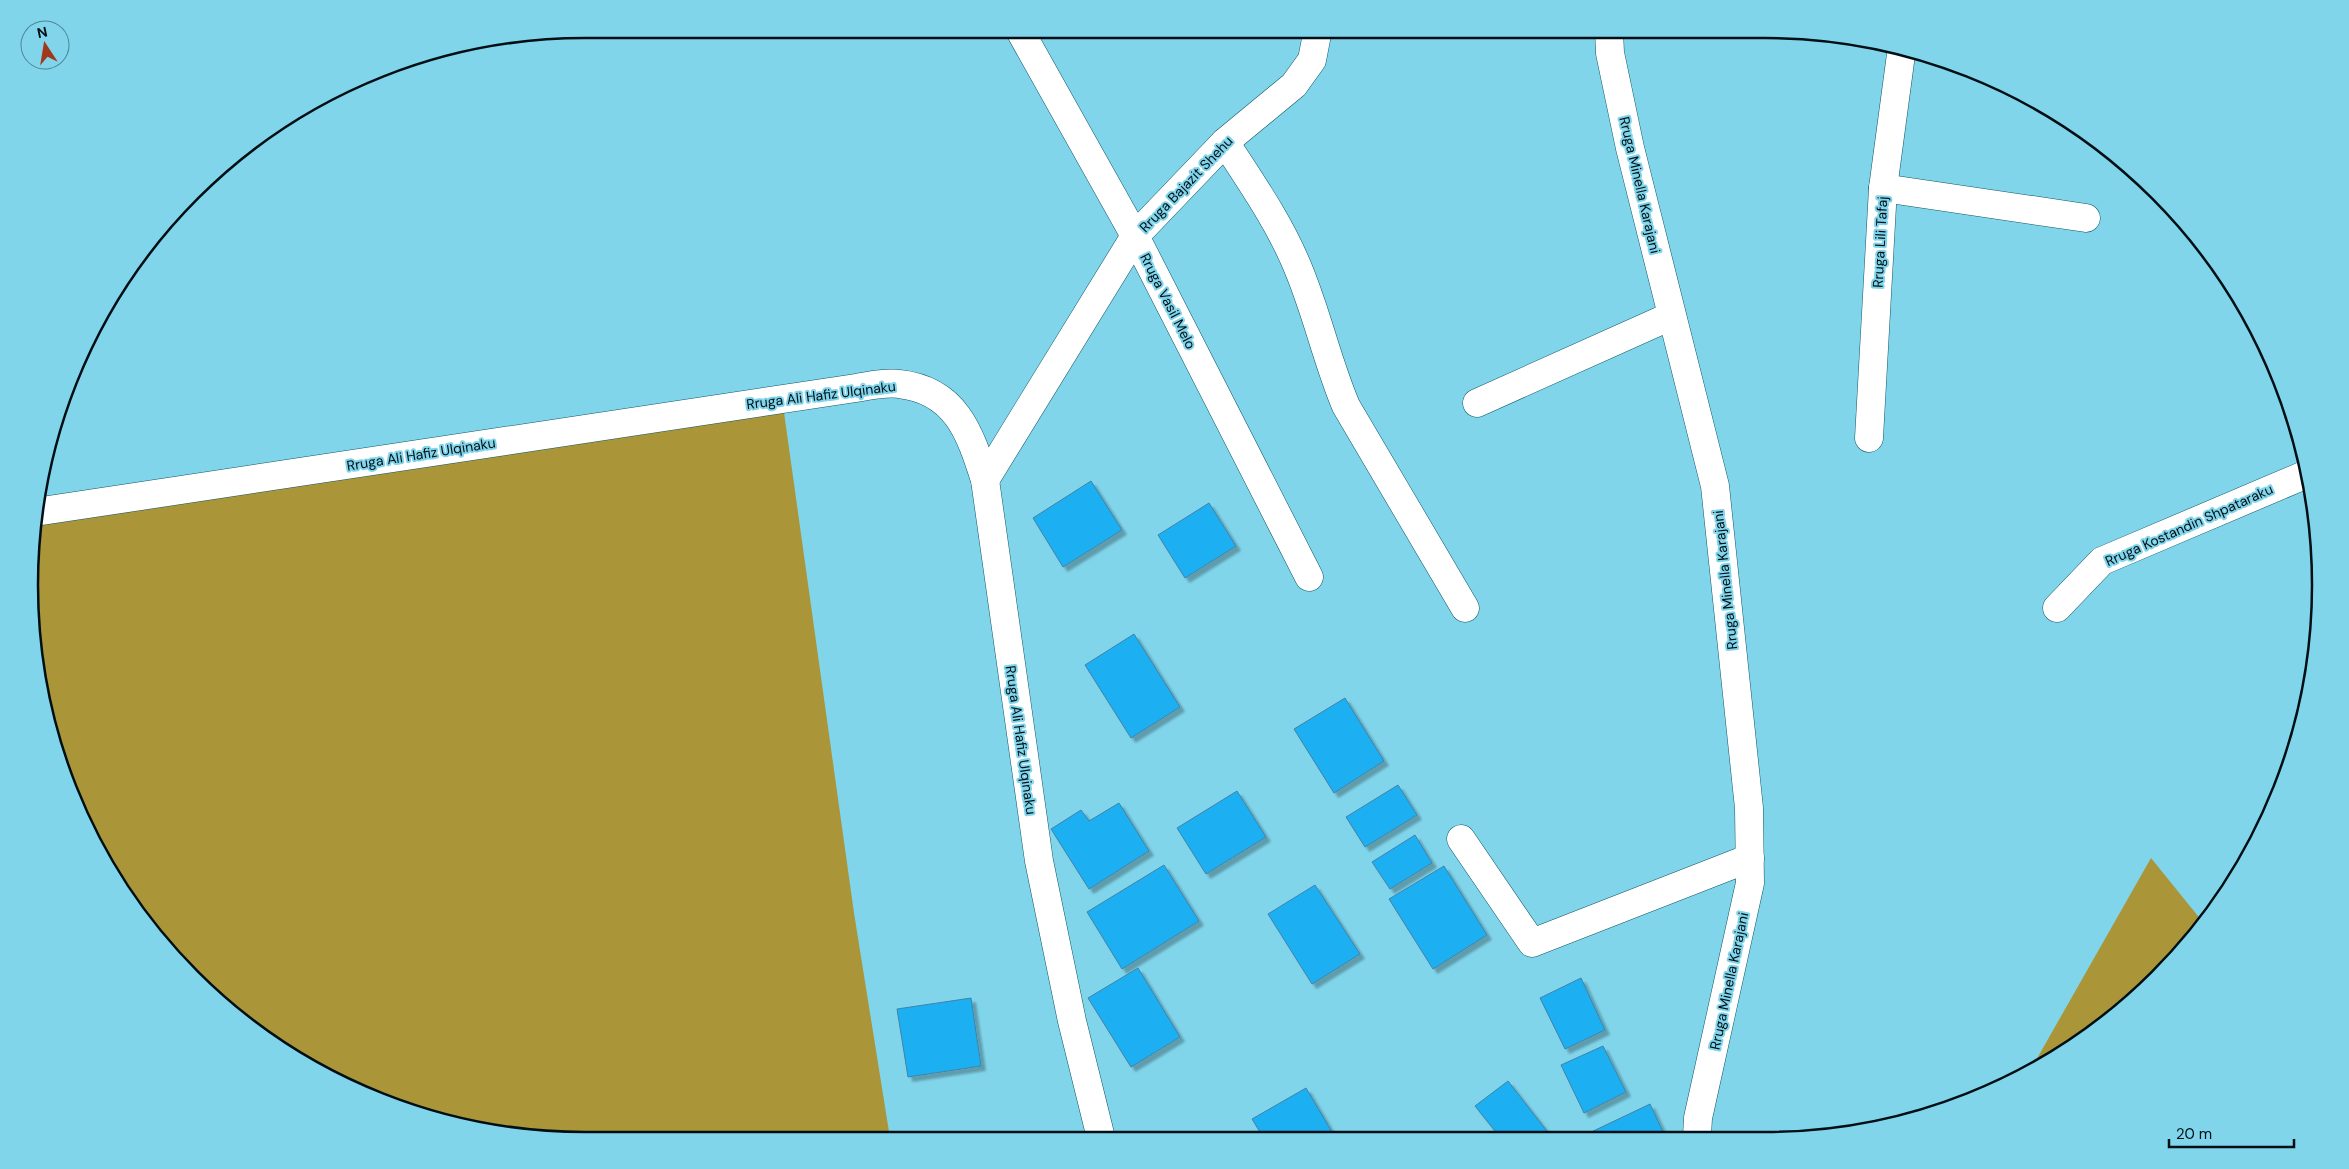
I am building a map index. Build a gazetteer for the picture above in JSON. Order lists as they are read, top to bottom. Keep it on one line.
{"streets":{"street":["Rruga Bajazit Shehu","Rruga Minella Karajani","Rruga Lili Tafaj","Rruga Vasil Melo","Rruga Ali Hafiz Ulqinaku","Rruga Kostandin Shpataraku"]},"crossings":[["Rruga Bajazit Shehu","Rruga Vasil Melo"],["Rruga Bajazit Shehu","Rruga Ali Hafiz Ulqinaku"]],"scale_bar":"20 m","north":"top"}
